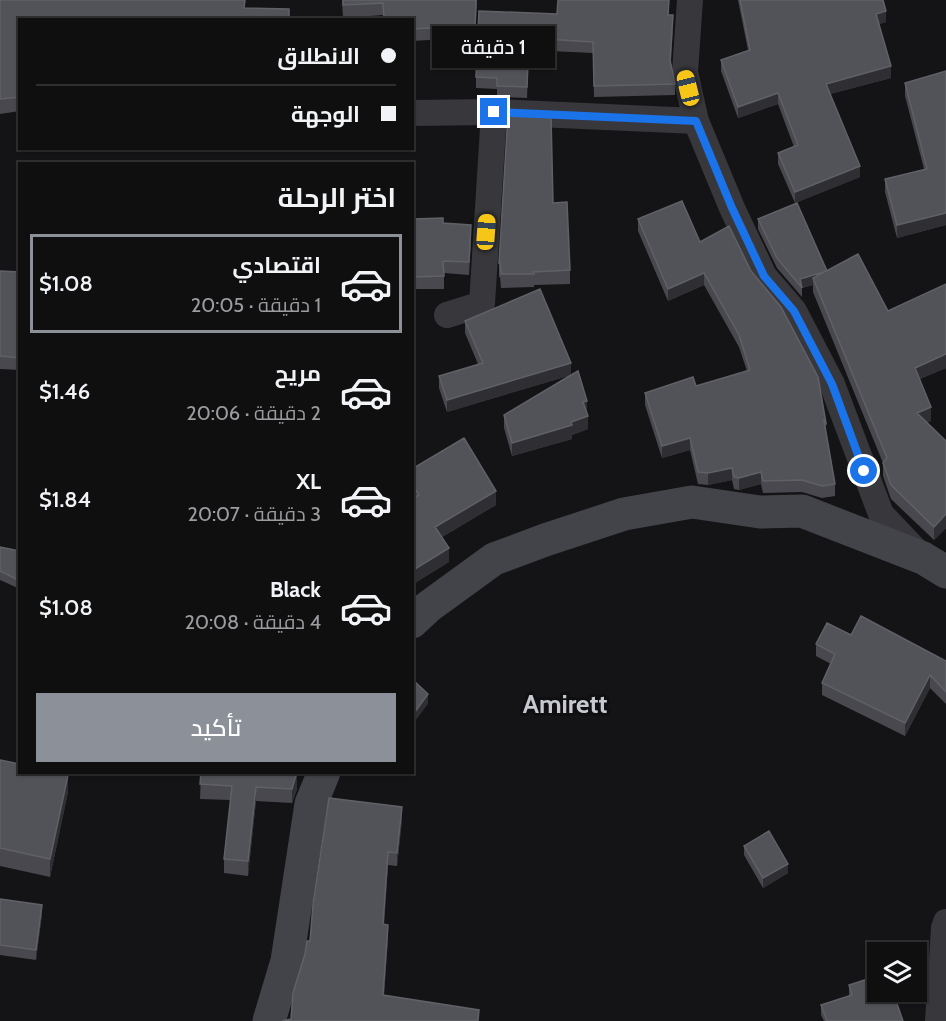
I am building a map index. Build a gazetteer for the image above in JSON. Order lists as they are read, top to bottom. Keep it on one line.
{"districts":["Amirett"],"page":{"banner":["الانطلاق","الوجهة"],"bubble":"1 دقيقة","heading":"اختر الرحلة","list":[{"name":"اقتصادي","note":"1 دقيقة · 20:05","value":"$1.08"},{"name":"مريح","note":"2 دقيقة · 20:06","value":"$1.46"},{"name":"XL","note":"3 دقيقة · 20:07","value":"$1.84"},{"name":"Black","note":"4 دقيقة · 20:08","value":"$1.08"}],"buttons":"تأكيد"}}
